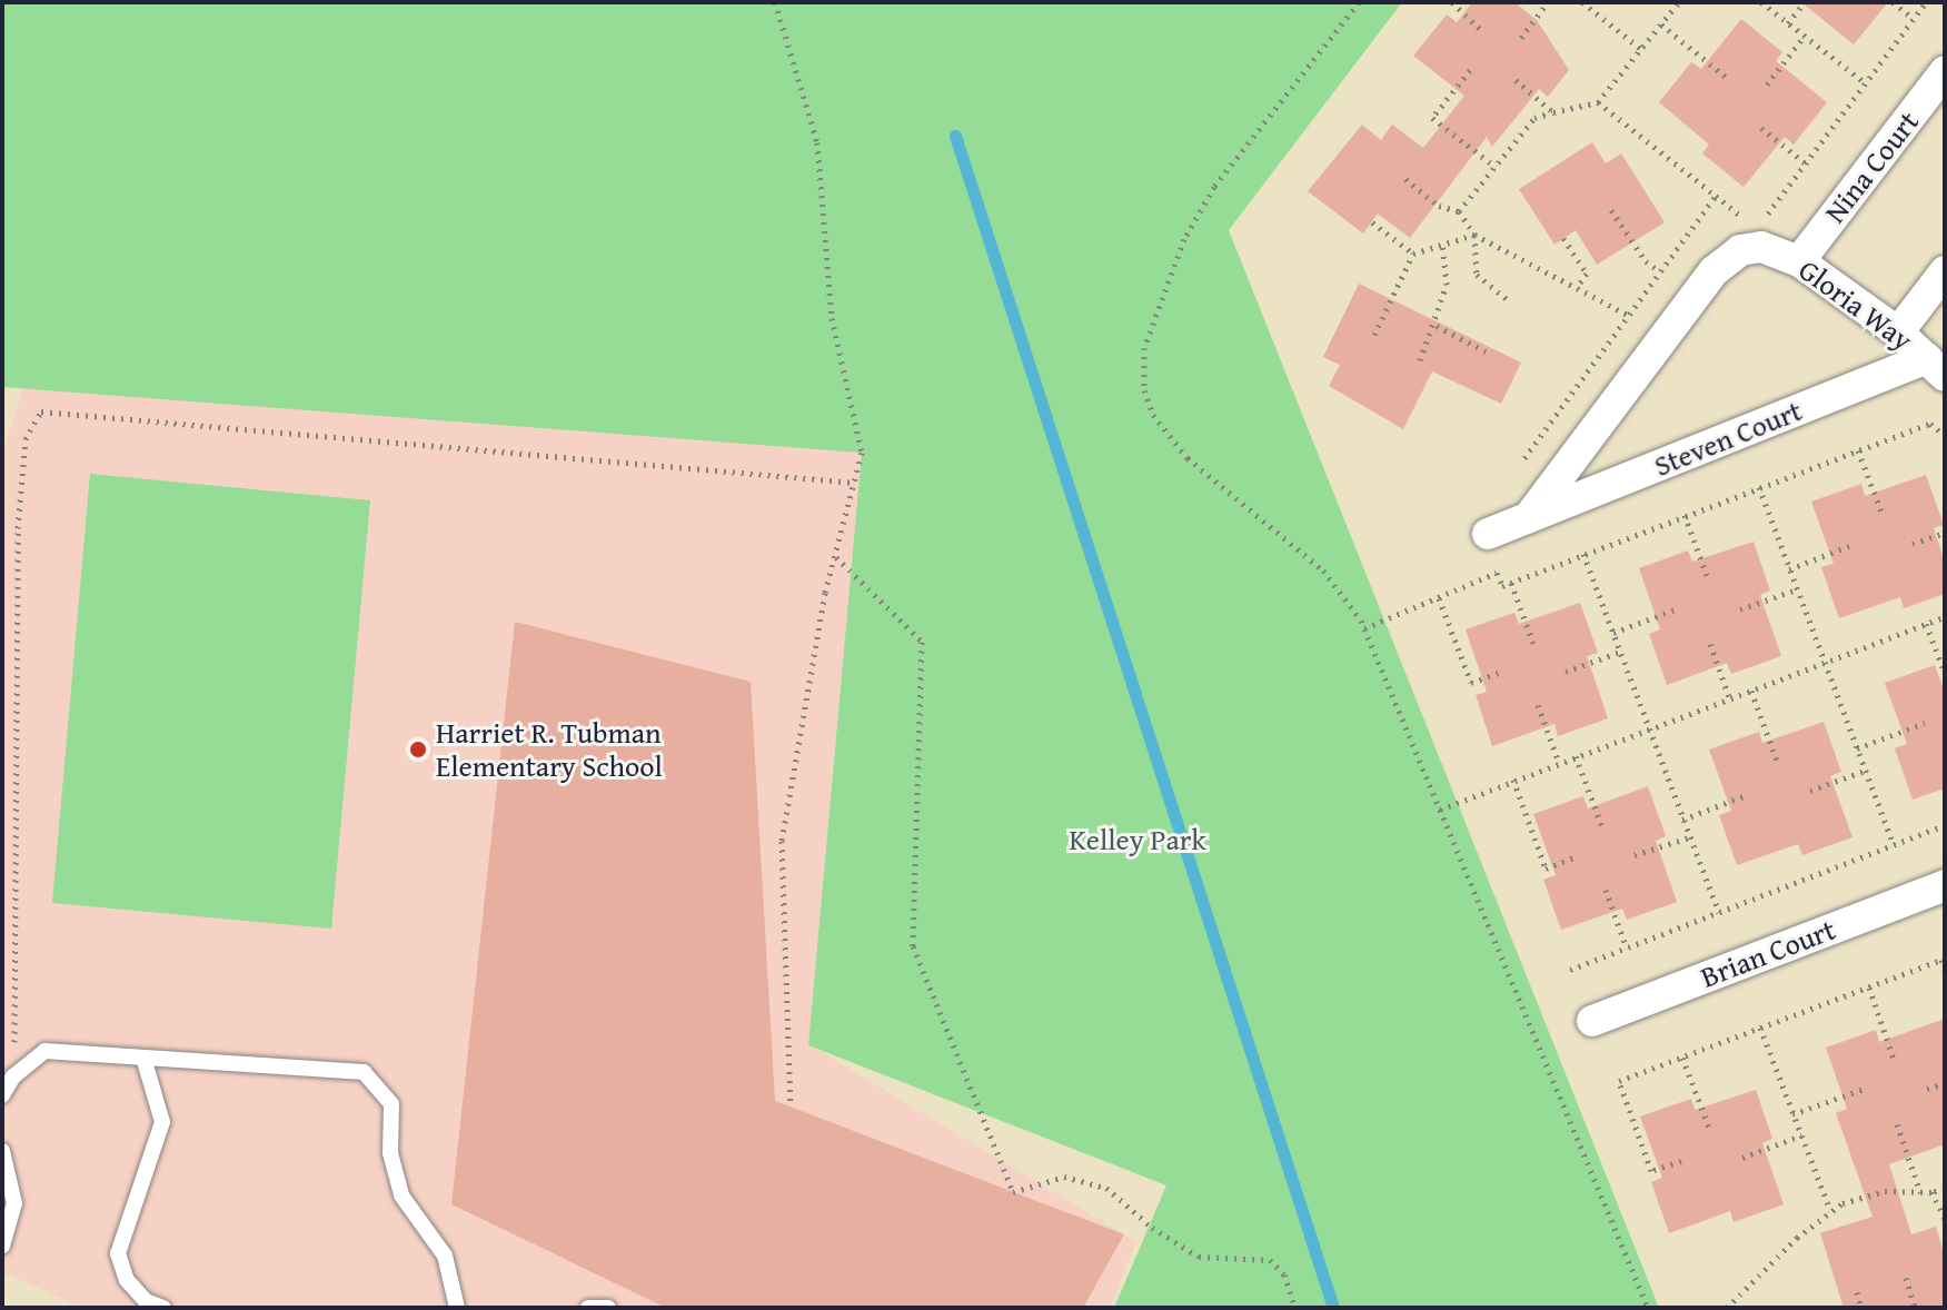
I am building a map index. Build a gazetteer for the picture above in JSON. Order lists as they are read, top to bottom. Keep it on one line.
{"streets":{"street":["Nina Court","Gloria Way","Steven Court","Brian Court"]},"crossings":[["Nina Court","Gloria Way"],["Gloria Way","Steven Court"]],"parks":["Kelley Park"],"places":["Harriet R. Tubman Elementary School"]}
